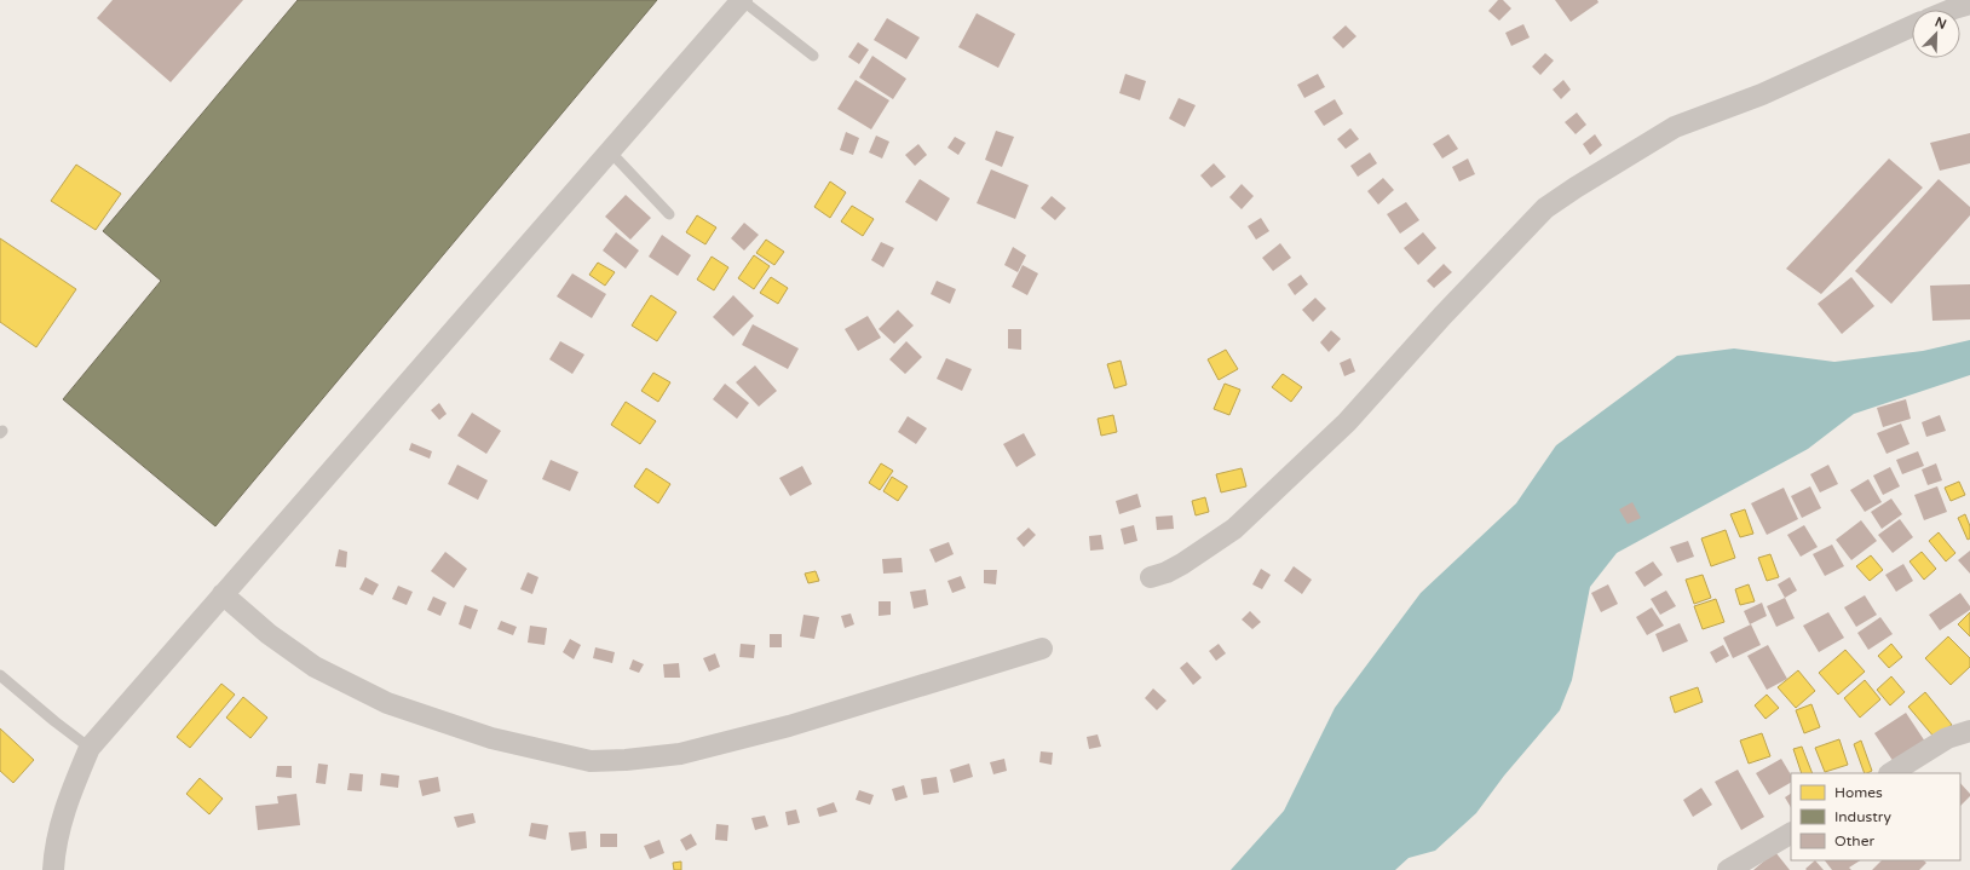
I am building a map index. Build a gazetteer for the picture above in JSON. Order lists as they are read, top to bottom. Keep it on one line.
{"legend":["Homes","Industry","Other"],"north":"top right"}
